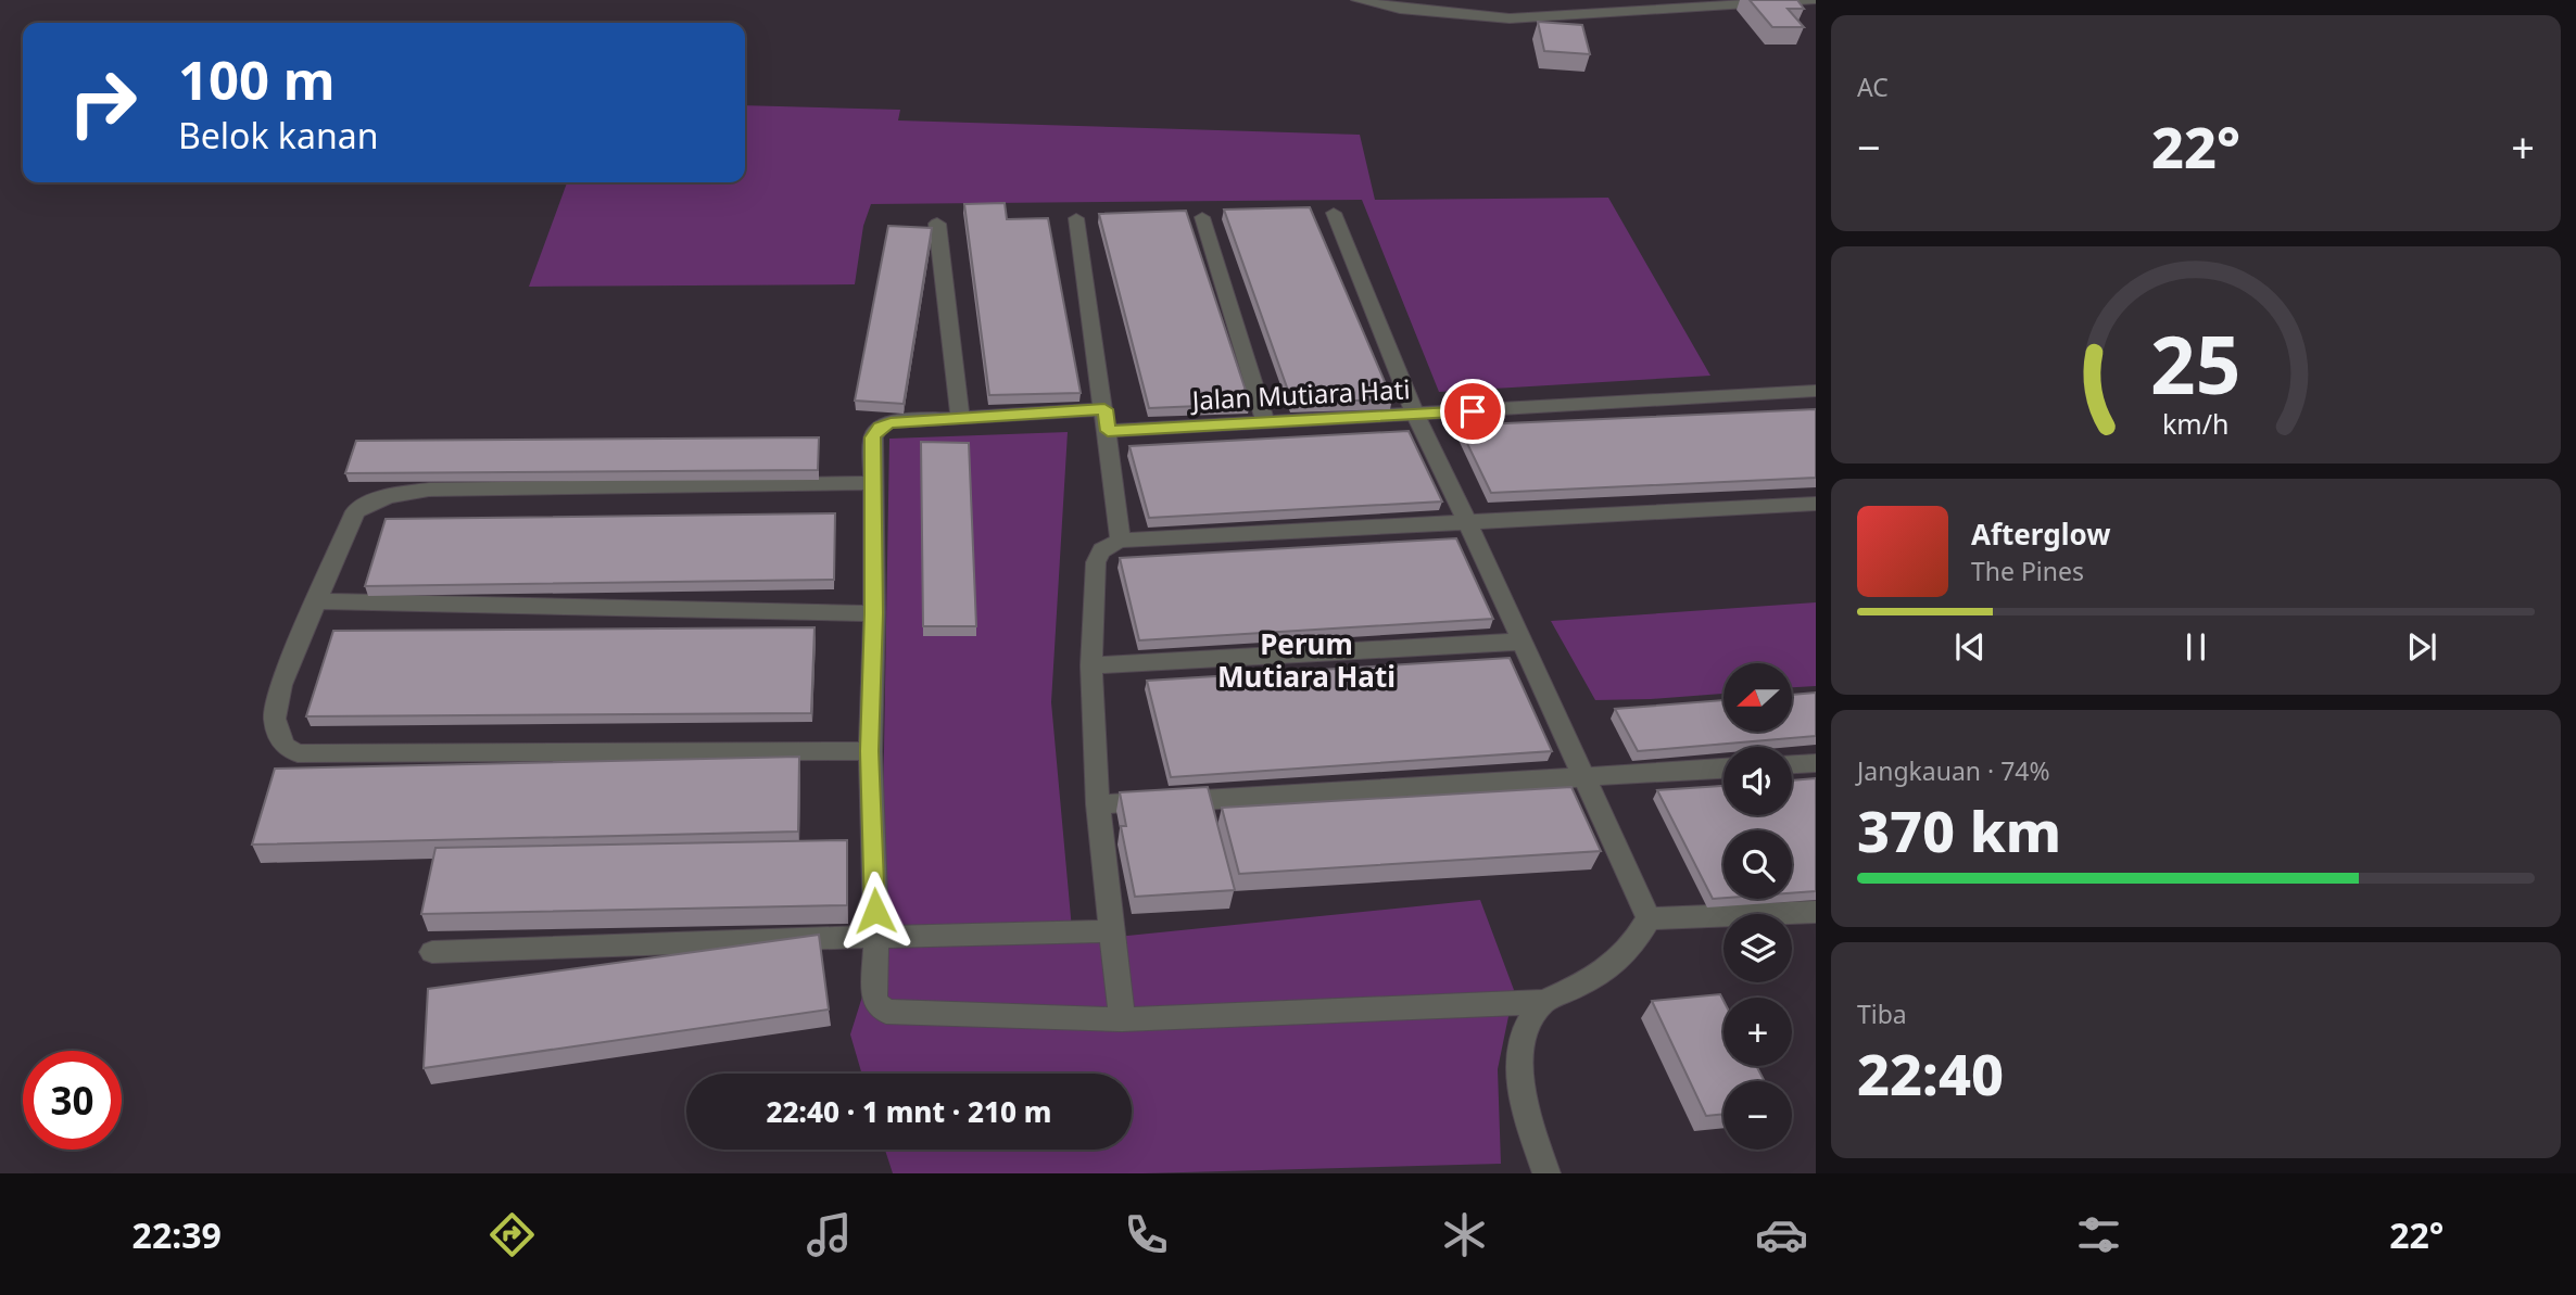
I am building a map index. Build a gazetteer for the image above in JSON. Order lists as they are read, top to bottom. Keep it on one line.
{"streets":{"street":["Jalan Mutiara Hati"]},"districts":["Perum Mutiara Hati"],"north":"left","page":{"tile":["AC",["Jangkauan · 74%","370 km"],["Tiba","22:40"]],"turn":["100 m","Belok kanan"],"heat":["−","22°","+"],"song":["Afterglow","The Pines"],"map_buttons":["+","−"],"limit":"30","trip":"22:40 · 1 mnt · 210 m","tabs":["22:39","22°"],"gauge":["25","km/h"]}}
